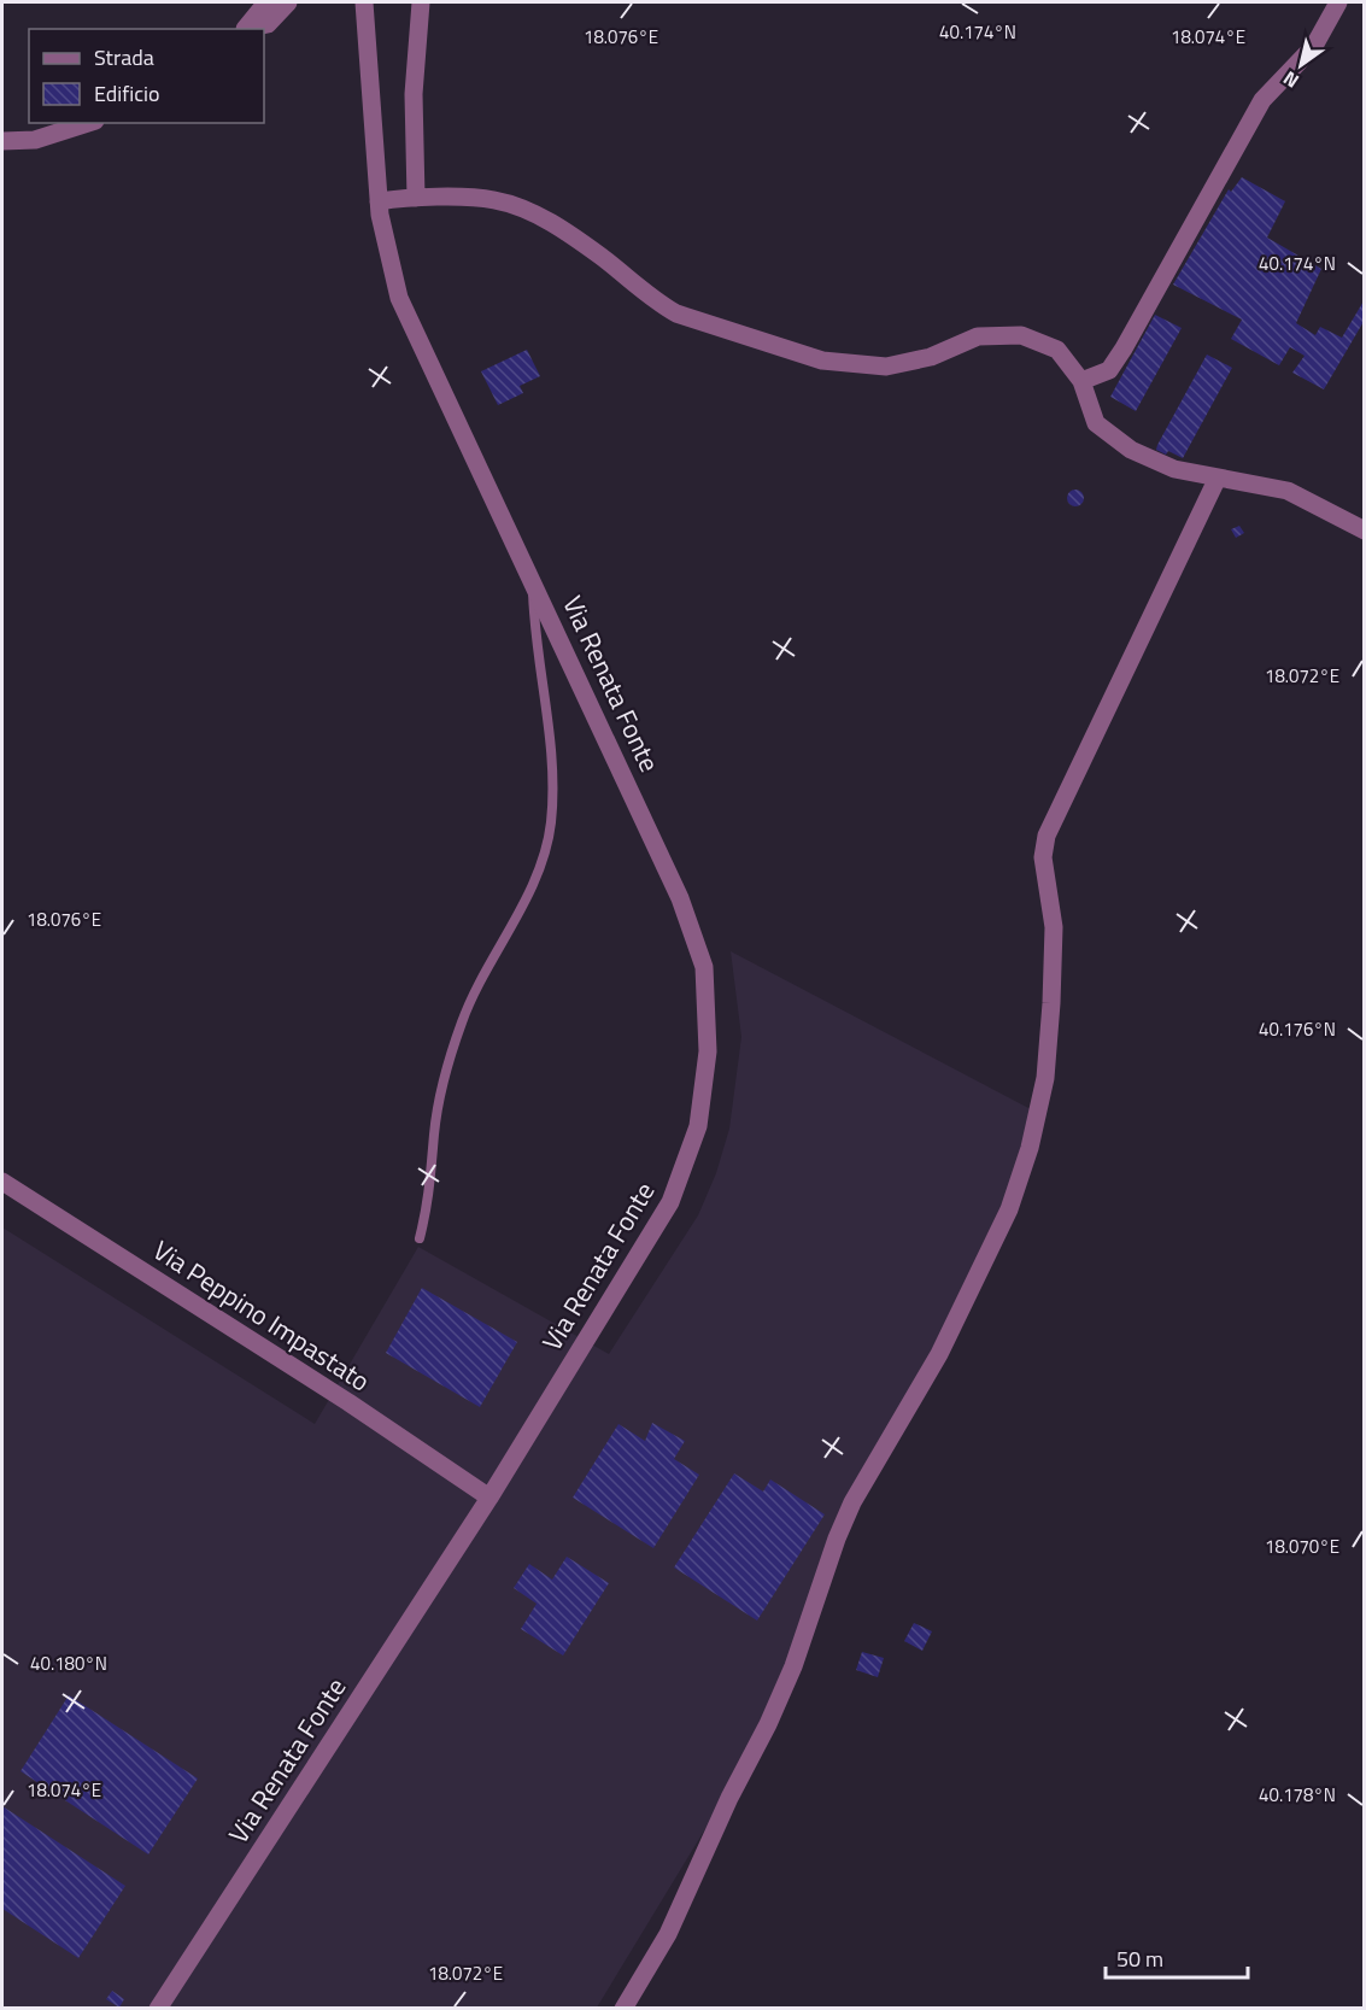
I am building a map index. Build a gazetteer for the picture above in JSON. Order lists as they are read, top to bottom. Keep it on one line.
{"streets":{"street":["Via Renata Fonte","Via Peppino Impastato"]},"crossings":[["Via Renata Fonte","Via Peppino Impastato"]],"legend":["Strada","Edificio"],"scale_bar":"50 m","north":"bottom left","coordinates":["40.174°N","18.076°E","18.074°E","18.072°E","40.176°N","18.070°E","40.180°N","40.178°N"]}
